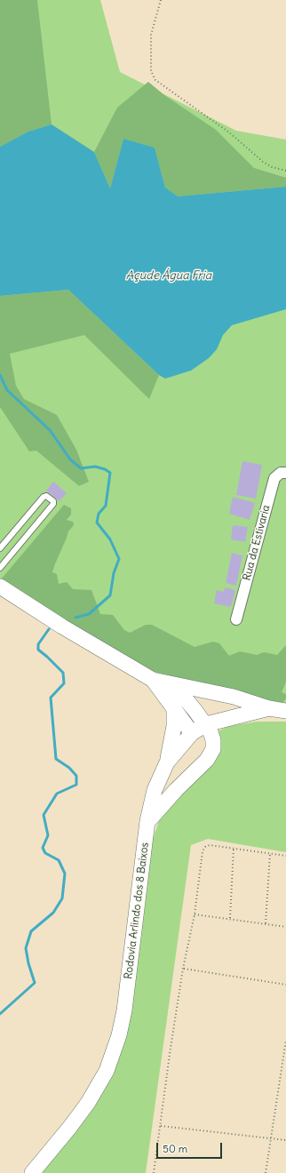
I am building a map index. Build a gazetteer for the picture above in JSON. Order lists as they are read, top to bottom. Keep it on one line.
{"streets":{"main road":["Rodovia Arlindo dos 8 Baixos"],"street":["Rua da Estivaria"]},"water":["Açude Água Fria"],"scale_bar":"50 m"}
